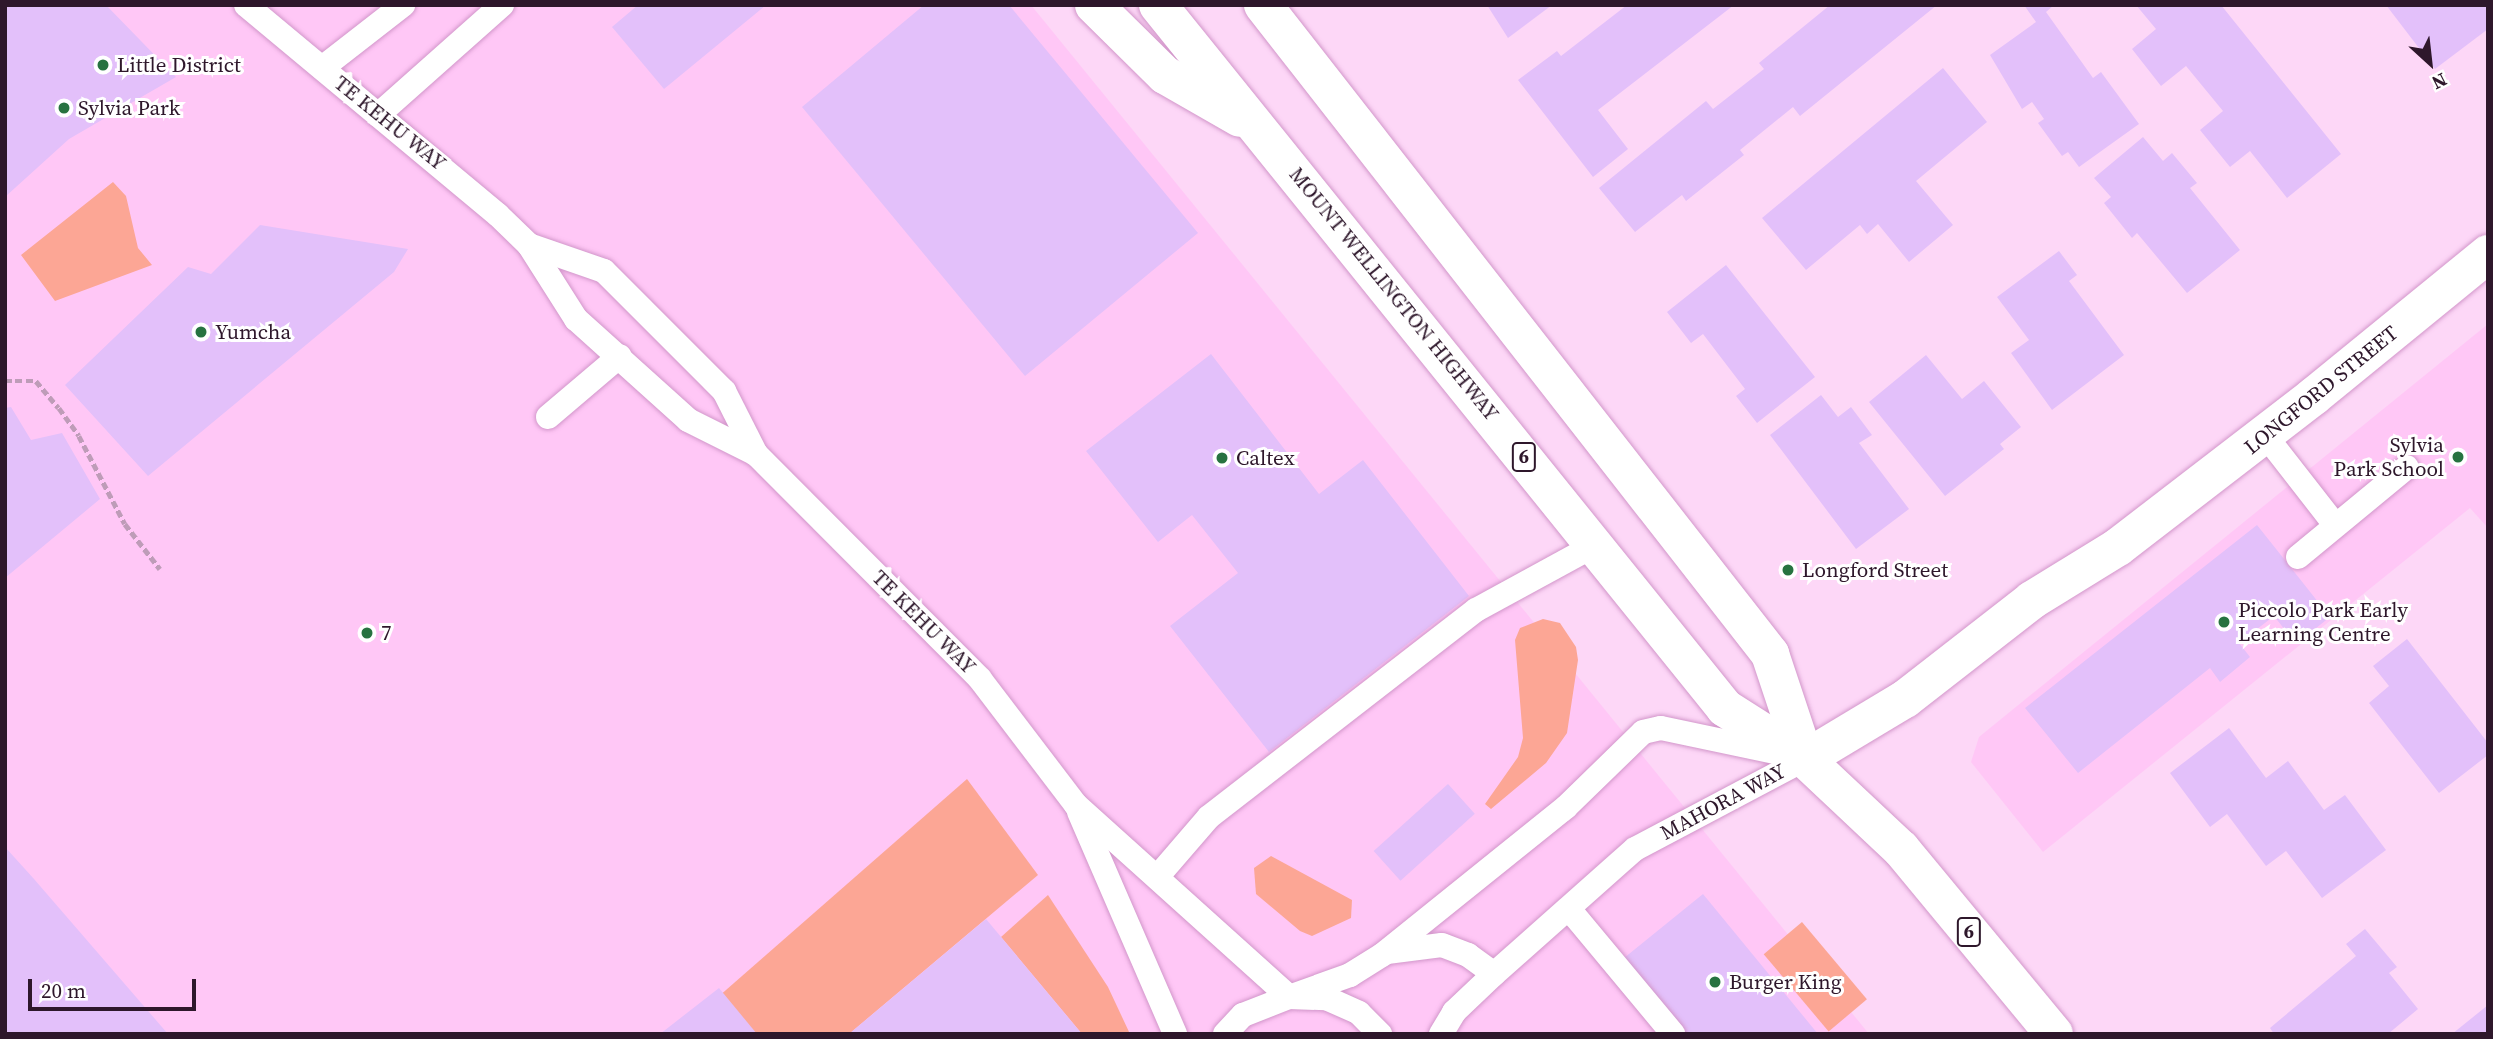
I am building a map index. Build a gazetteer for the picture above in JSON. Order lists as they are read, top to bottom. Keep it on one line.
{"streets":{"main road":["MOUNT WELLINGTON HIGHWAY","LONGFORD STREET","6"],"lane":["TE KEHU WAY","MAHORA WAY"]},"crossings":[["TE KEHU WAY","MAHORA WAY"],["MOUNT WELLINGTON HIGHWAY","LONGFORD STREET"],["MOUNT WELLINGTON HIGHWAY","MAHORA WAY"],["LONGFORD STREET","MAHORA WAY"]],"places":["Little District","Sylvia Park","Yumcha","Sylvia Park School","Caltex","Longford Street","Piccolo Park Early Learning Centre","7","Burger King"],"scale_bar":"20 m","north":"bottom right"}
